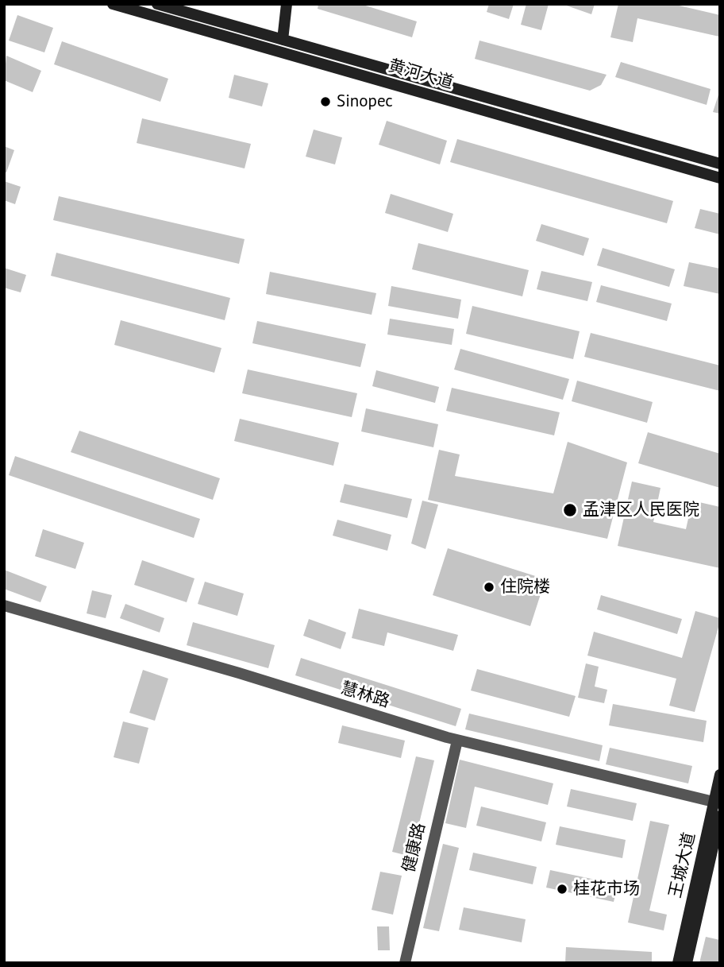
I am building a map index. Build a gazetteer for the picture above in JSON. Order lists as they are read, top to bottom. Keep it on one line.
{"streets":{"main road":["黄河大道","王城大道"],"street":["慧林路","健康路"]},"crossings":[["慧林路","健康路"],["慧林路","王城大道"]],"places":["Sinopec","孟津区人民医院","住院楼","桂花市场"]}
